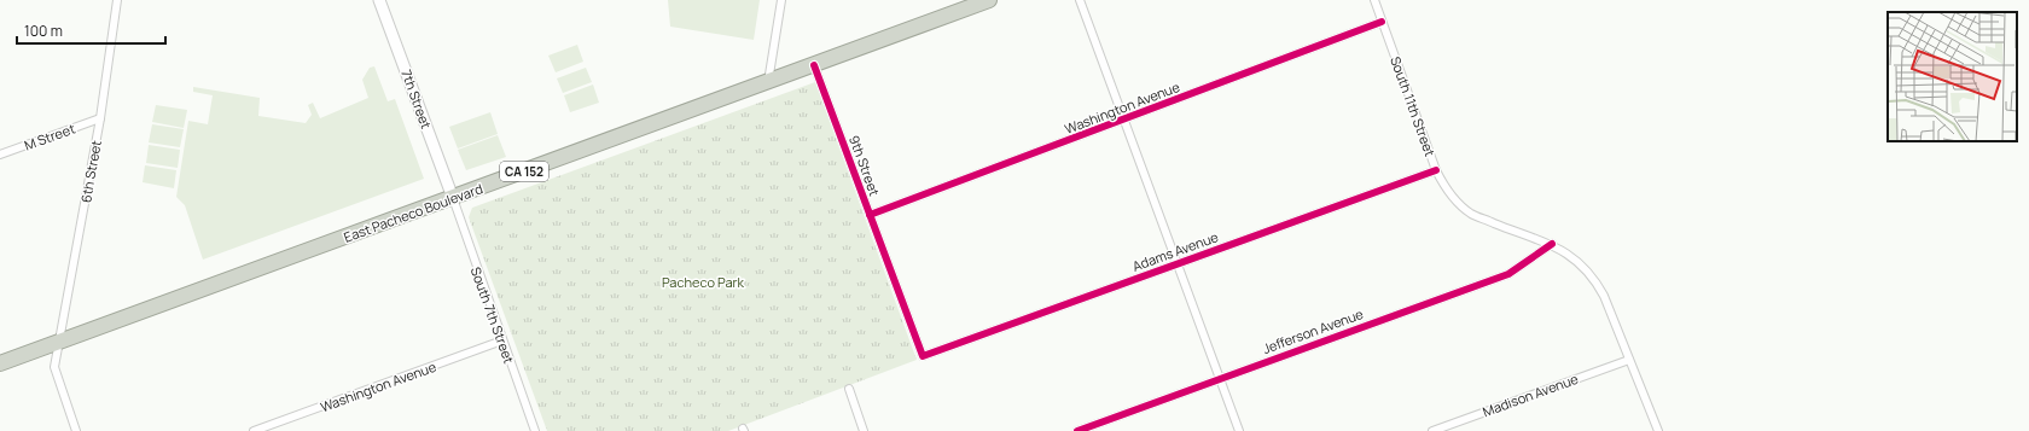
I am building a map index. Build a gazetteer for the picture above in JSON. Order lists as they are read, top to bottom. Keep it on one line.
{"streets":{"highway":["CA 152","East Pacheco Boulevard"],"street":["7th Street","South 11th Street","Washington Avenue","M Street","9th Street","6th Street","Adams Avenue","South 7th Street","Jefferson Avenue","Madison Avenue"]},"crossings":[["7th Street","East Pacheco Boulevard"],["7th Street","South 7th Street"],["South 11th Street","Washington Avenue"],["South 11th Street","Adams Avenue"],["South 11th Street","Jefferson Avenue"],["South 11th Street","Madison Avenue"],["Washington Avenue","9th Street"],["Washington Avenue","South 7th Street"],["M Street","6th Street"],["9th Street","East Pacheco Boulevard"],["9th Street","Adams Avenue"],["6th Street","East Pacheco Boulevard"],["East Pacheco Boulevard","South 7th Street"]],"parks":["Pacheco Park"],"scale_bar":"100 m"}
